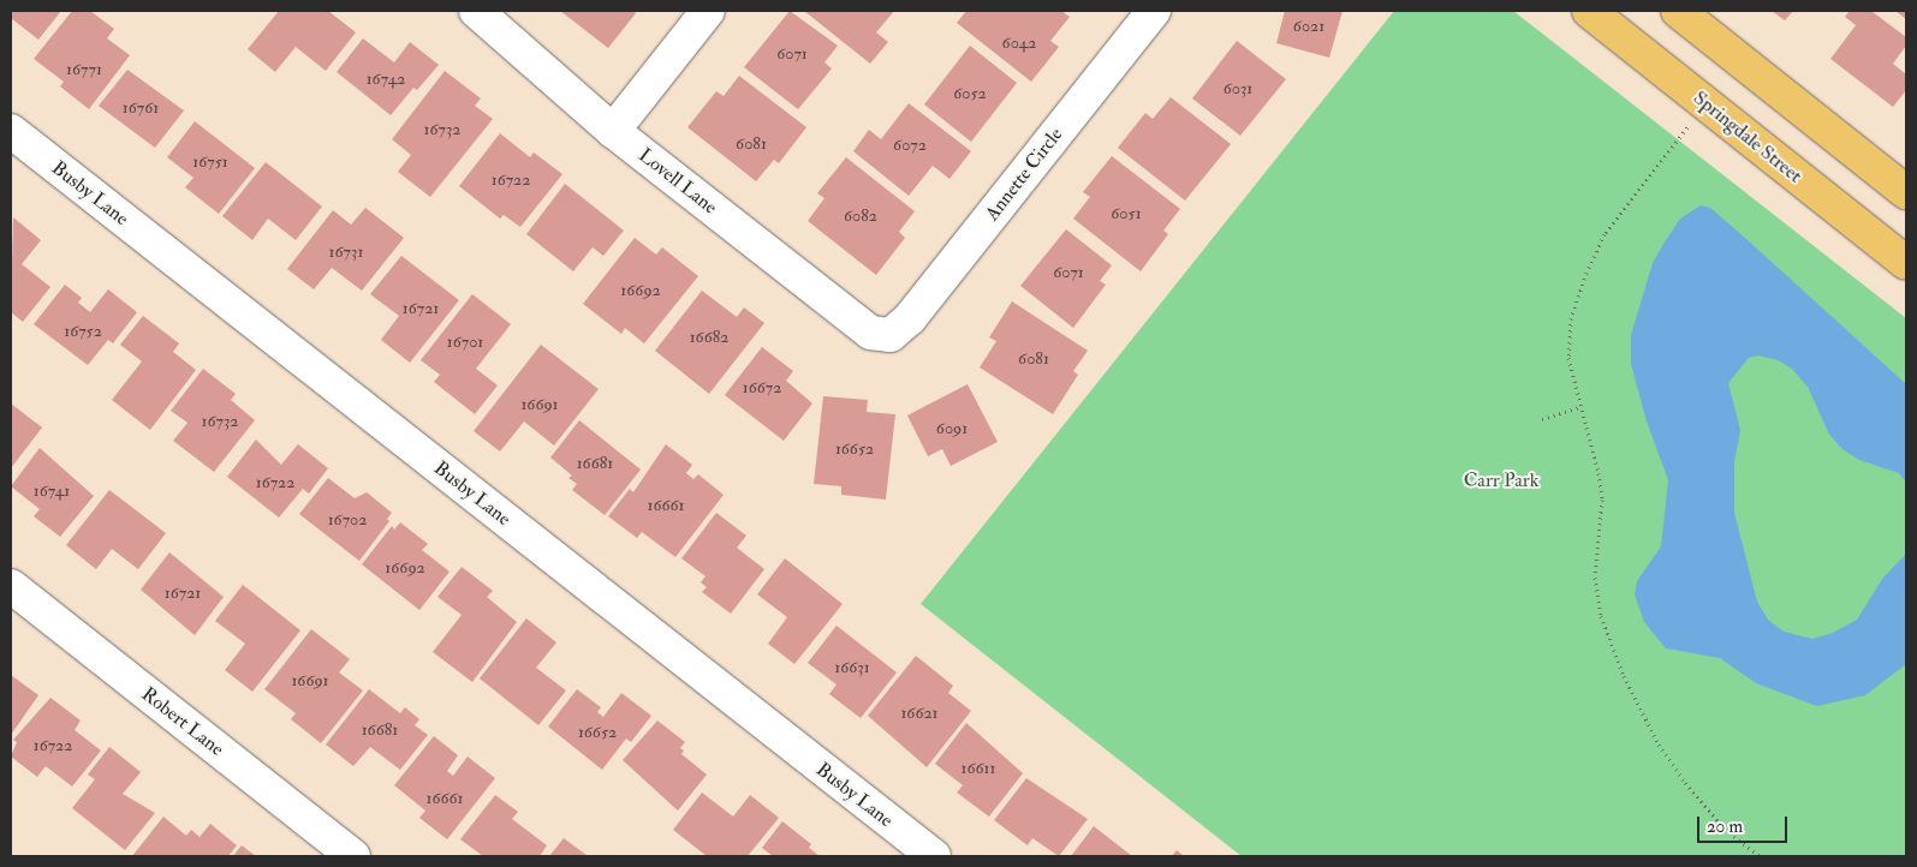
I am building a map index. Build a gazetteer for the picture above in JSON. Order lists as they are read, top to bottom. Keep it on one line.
{"streets":{"main road":["Springdale Street"],"street":["Annette Circle","Lovell Lane","Busby Lane","Robert Lane"]},"crossings":[["Annette Circle","Lovell Lane"]],"parks":["Carr Park"],"house_numbers":["6021","6042","6071","16771","16742","6031","6052","16761","16732","6081","6072","16751","16722","6051","6082","16731","6071","16692","16721","16752","16682","16701","6081","16672","16691","16732","6091","16652","16681","16722","16741","16661","16702","16692","16721","16631","16691","16621","16681","16652","16722","16611","16661"],"scale_bar":"20 m"}
